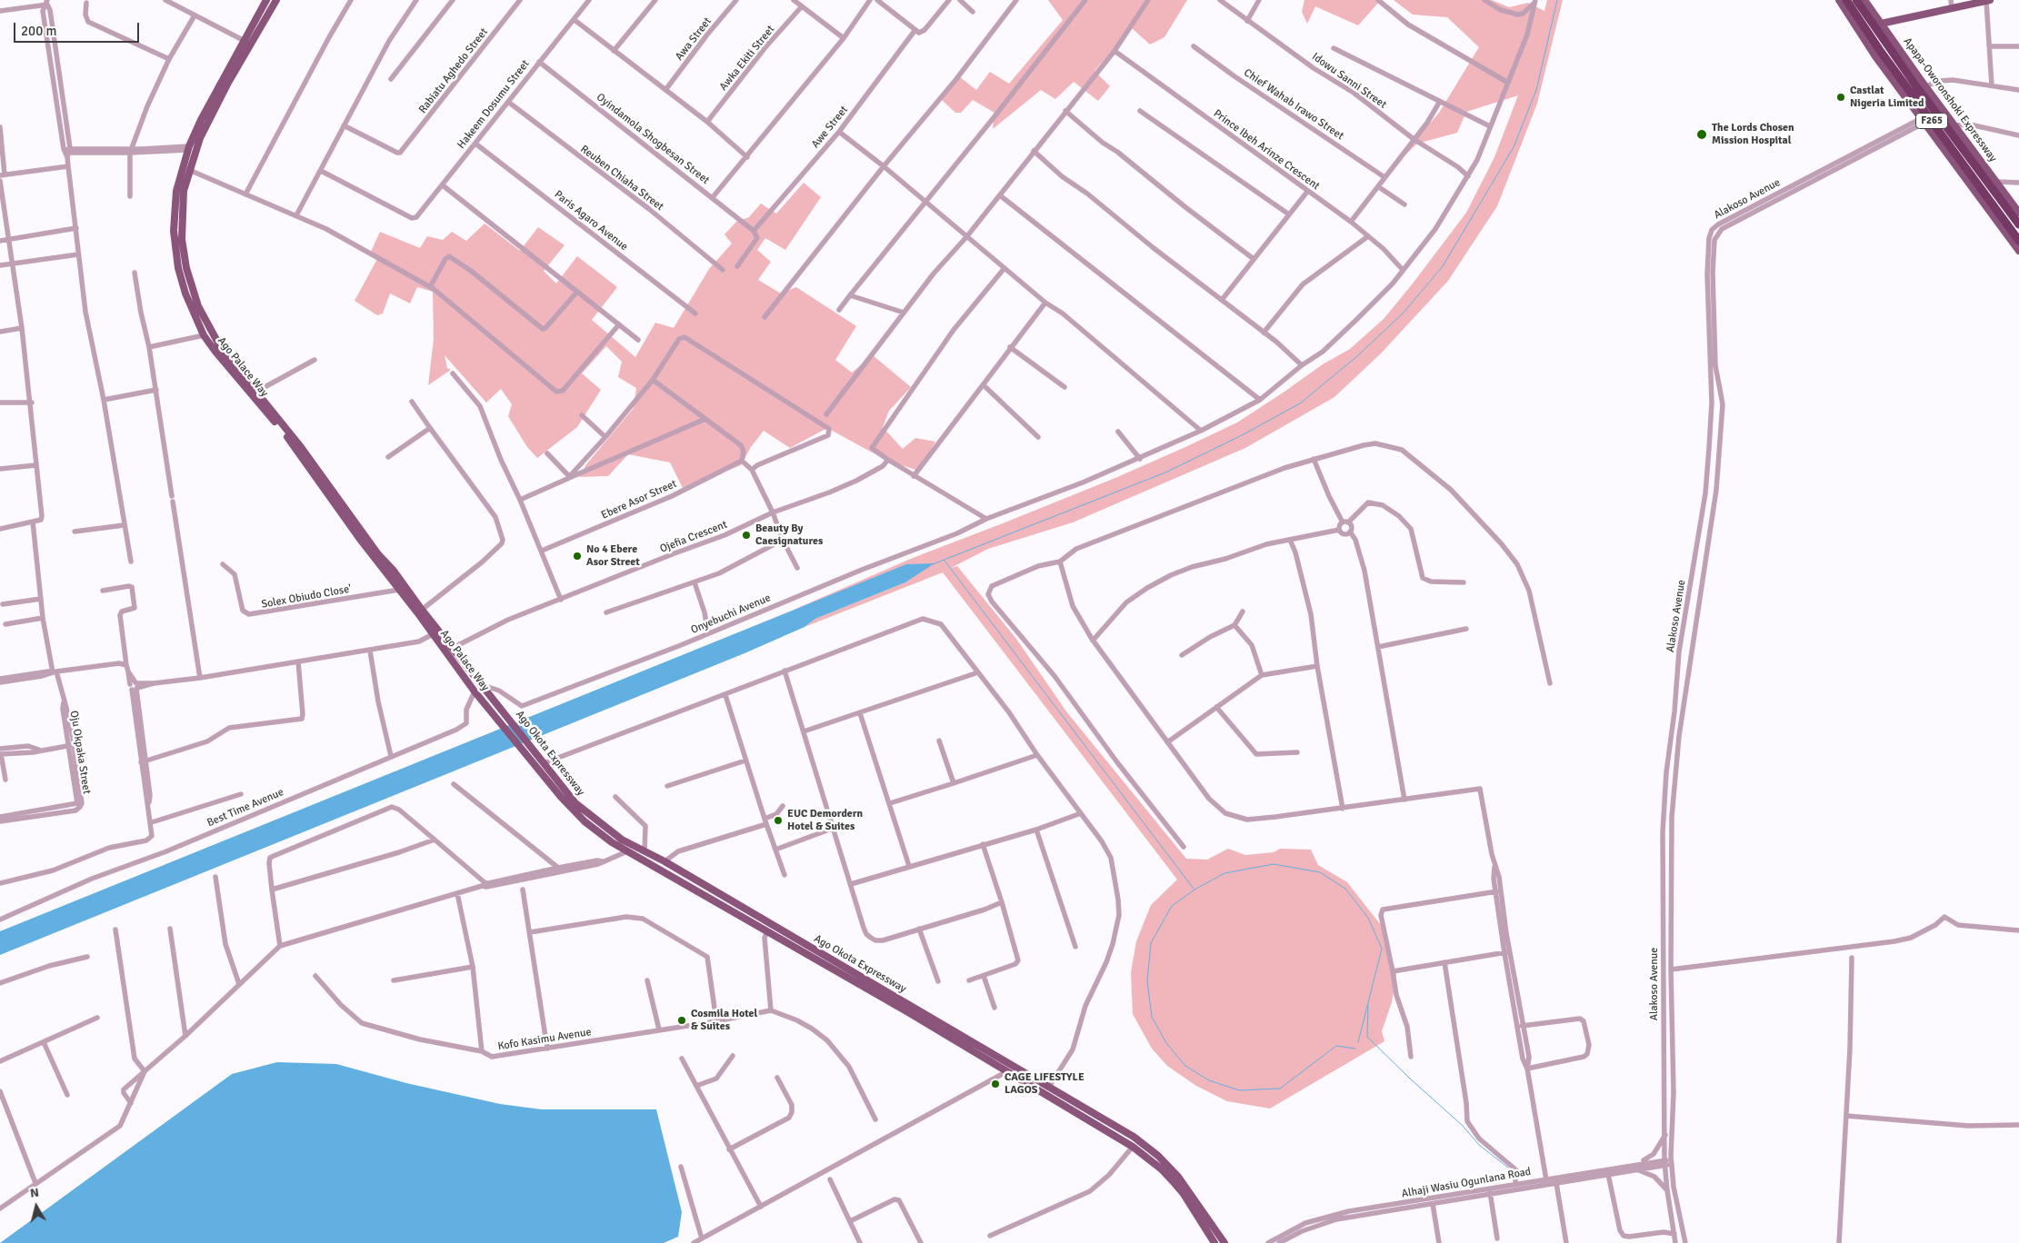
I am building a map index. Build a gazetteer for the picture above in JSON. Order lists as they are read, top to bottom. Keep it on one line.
{"streets":{"highway":["Apapa-Oworonshoki Expressway","F265"],"main road":["Ago Palace Way","Ago Okota Expressway"],"street":["Awa Street","Awka Ekiti Street","Rabiatu Aghedo Street","Idowu Sanni Street","Hakeem Dosumu Street","Chief Wahab Irawo Street","Awe Street","Oyindamola Shogbesan Street","Prince Ibeh Arinze Crescent","Reuben Chiaha Street","Alakoso Avenue","Paris Agaro Avenue","Ebere Asor Street","Ojefia Crescent","Solex Obiudo Close'","Onyebuchi Avenue","Oju Okpaka Street","Best Time Avenue","Kofo Kasimu Avenue","Alhaji Wasiu Ogunlana Road"]},"crossings":[["Idowu Sanni Street","Onyebuchi Avenue"],["Hakeem Dosumu Street","Oyindamola Shogbesan Street"],["Hakeem Dosumu Street","Reuben Chiaha Street"],["Hakeem Dosumu Street","Paris Agaro Avenue"],["Awe Street","Oyindamola Shogbesan Street"],["Prince Ibeh Arinze Crescent","Onyebuchi Avenue"],["Alakoso Avenue","Alhaji Wasiu Ogunlana Road"],["Ago Palace Way","Ojefia Crescent"],["Ago Palace Way","Solex Obiudo Close'"],["Ago Palace Way","Onyebuchi Avenue"],["Ago Palace Way","Ago Okota Expressway"],["Ago Palace Way","Best Time Avenue"]],"places":["Castlat Nigeria Limited","The Lords Chosen Mission Hospital","Beauty By Caesignatures","No 4 Ebere Asor Street","EUC Demordern Hotel & Suites","Cosmila Hotel & Suites","CAGE LIFESTYLE LAGOS"],"scale_bar":"200 m","north":"top"}
